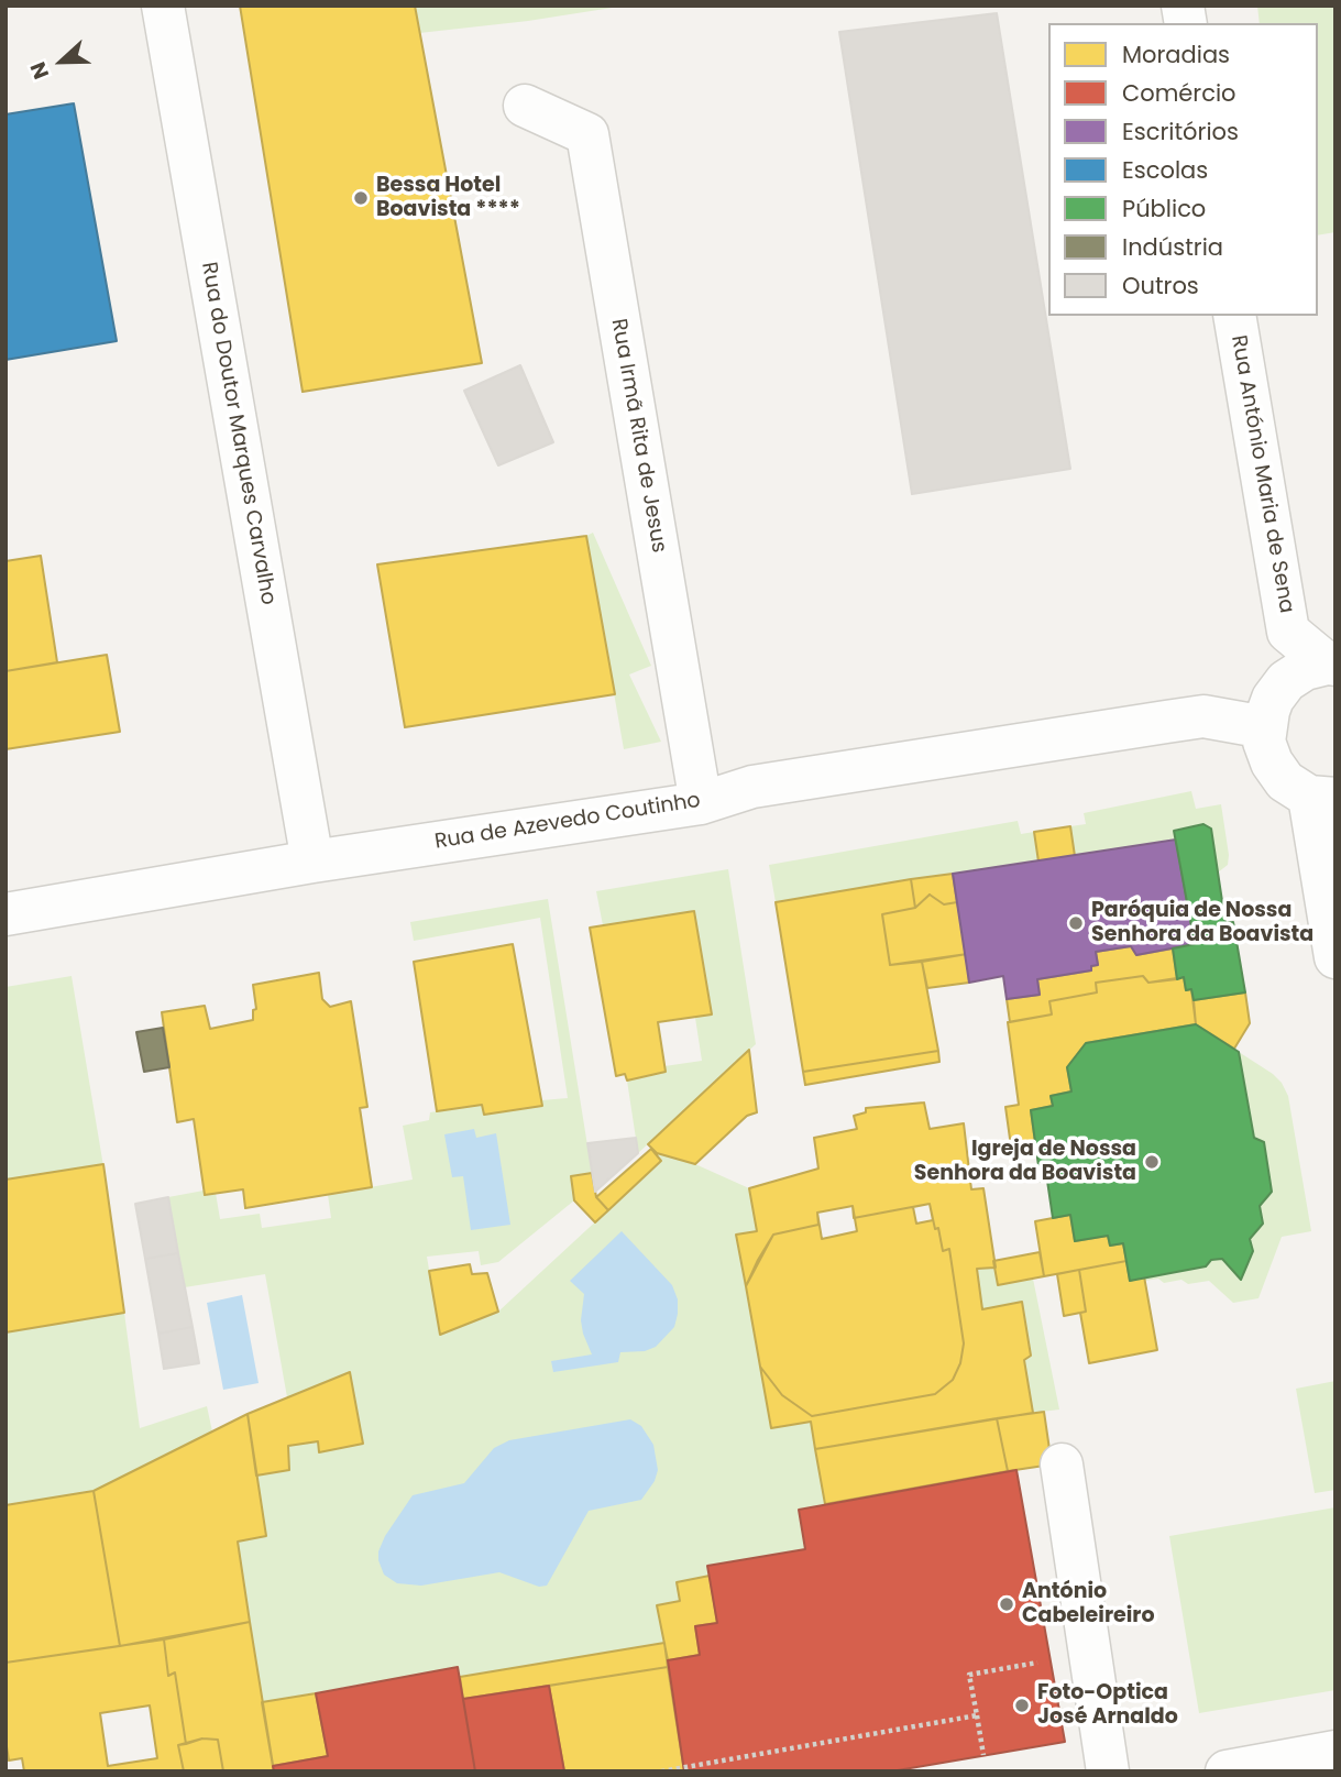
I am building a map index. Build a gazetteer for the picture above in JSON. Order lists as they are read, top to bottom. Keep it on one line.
{"streets":{"street":["Rua do Doutor Marques Carvalho","Rua Irmã Rita de Jesus","Rua António Maria de Sena","Rua de Azevedo Coutinho"]},"crossings":[["Rua do Doutor Marques Carvalho","Rua de Azevedo Coutinho"],["Rua Irmã Rita de Jesus","Rua de Azevedo Coutinho"]],"places":["Bessa Hotel Boavista ****","Paróquia de Nossa Senhora da Boavista","Igreja de Nossa Senhora da Boavista","António Cabeleireiro","Foto-Optica José Arnaldo"],"legend":["Moradias","Comércio","Escritórios","Escolas","Público","Indústria","Outros"],"north":"left"}
